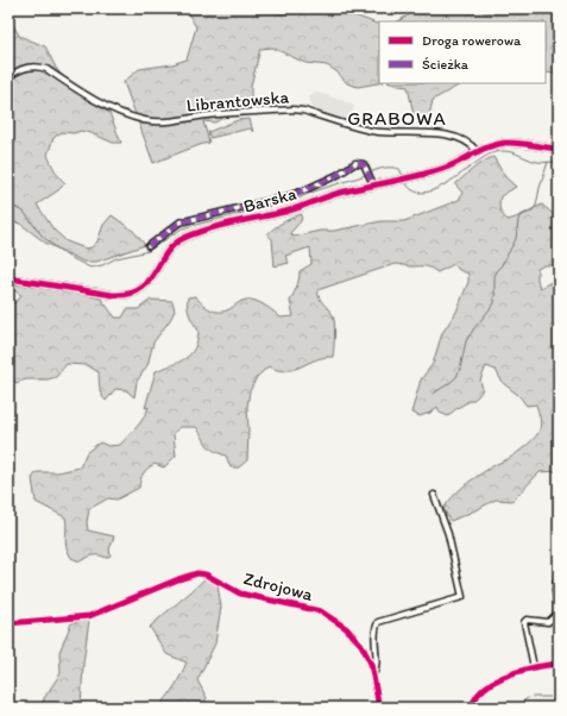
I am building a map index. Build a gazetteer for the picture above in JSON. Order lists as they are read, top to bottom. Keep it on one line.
{"streets":{"street":["Librantowska","Barska","Zdrojowa"]},"crossings":[["Librantowska","Barska"]],"districts":["GRABOWA"],"legend":["Droga rowerowa","Ścieżka"]}
